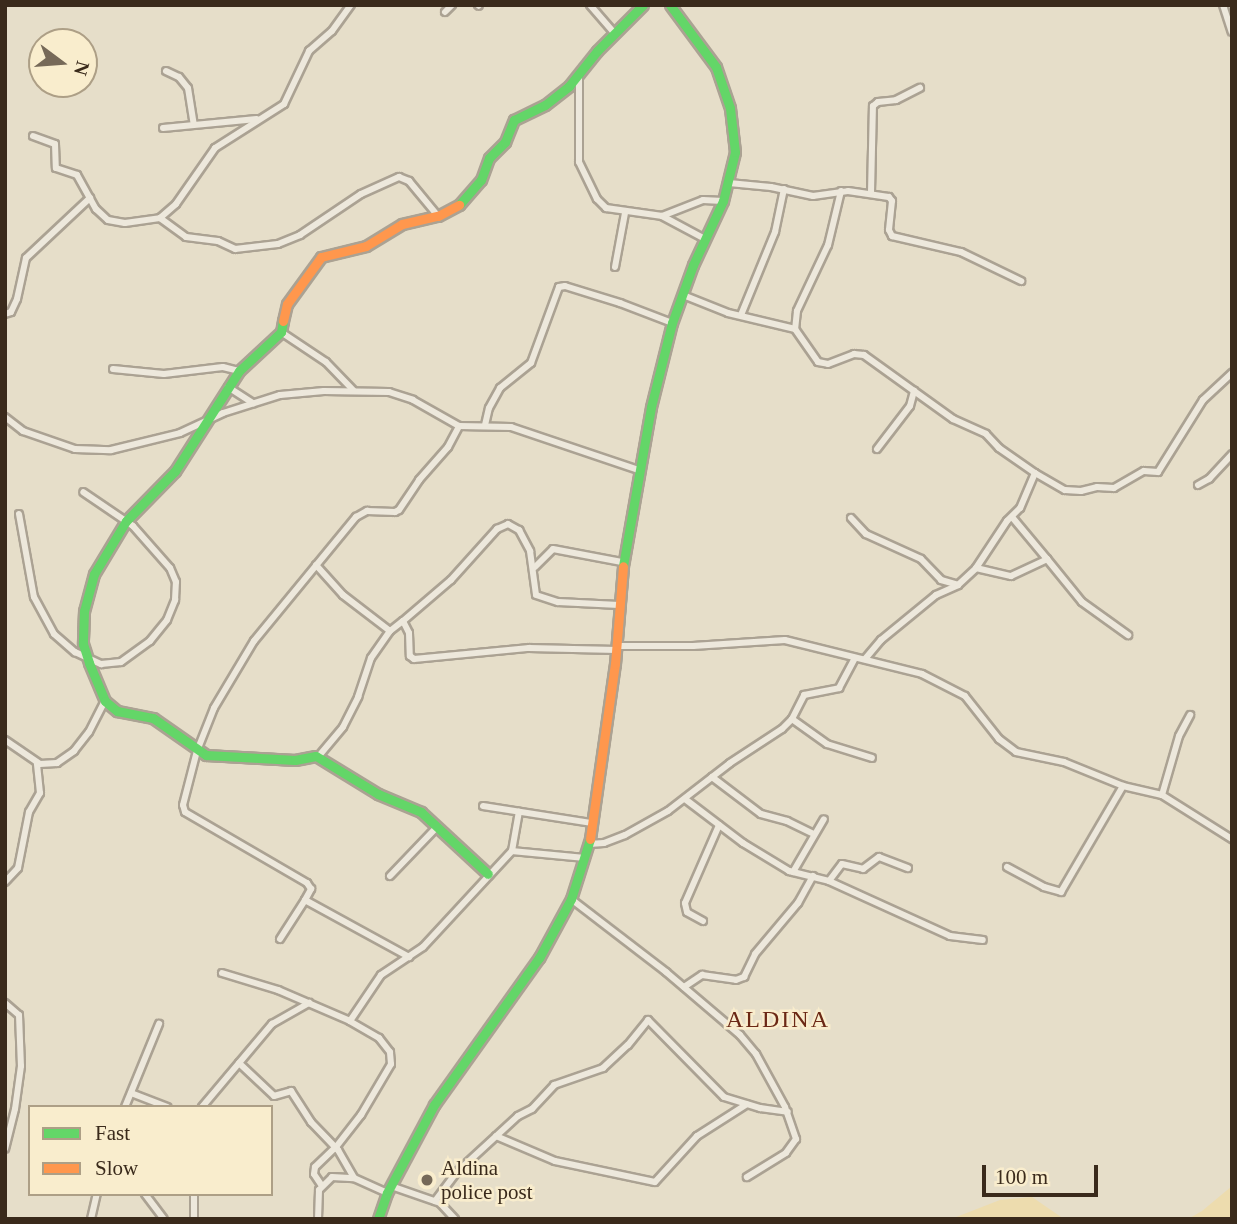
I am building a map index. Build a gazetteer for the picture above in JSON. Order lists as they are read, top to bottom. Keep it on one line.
{"districts":["ALDINA"],"places":["Aldina police post"],"legend":["Fast","Slow"],"scale_bar":"100 m","north":"right"}
